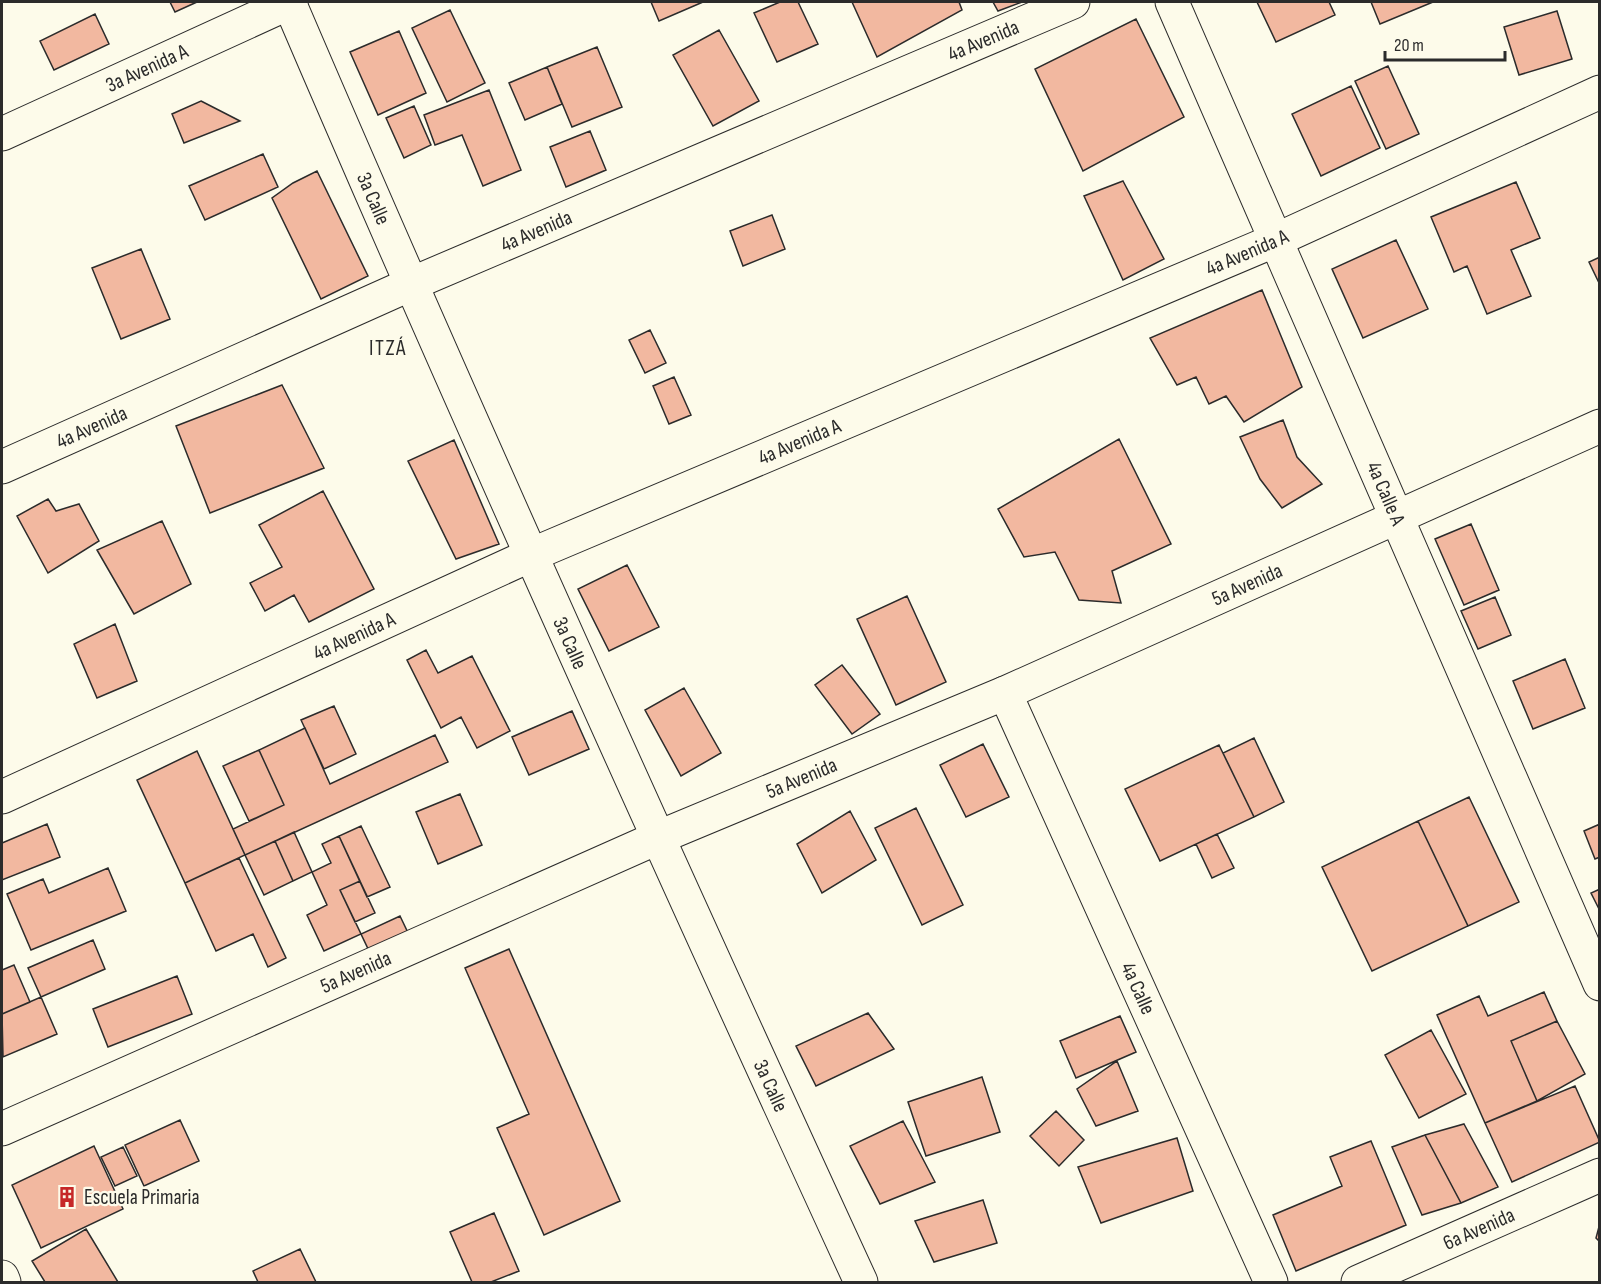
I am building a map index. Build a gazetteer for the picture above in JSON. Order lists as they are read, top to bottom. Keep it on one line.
{"streets":{"street":["4a Avenida","3a Avenida A","3a Calle","4a Avenida A","4a Calle A","5a Avenida","4a Calle","6a Avenida"]},"crossings":[["4a Avenida","3a Calle"],["3a Avenida A","3a Calle"],["3a Calle","4a Avenida A"],["3a Calle","5a Avenida"],["4a Avenida A","4a Calle A"],["4a Calle A","5a Avenida"],["5a Avenida","4a Calle"]],"districts":["ITZÁ"],"places":{"building":["Escuela Primaria"]},"scale_bar":"20 m"}
